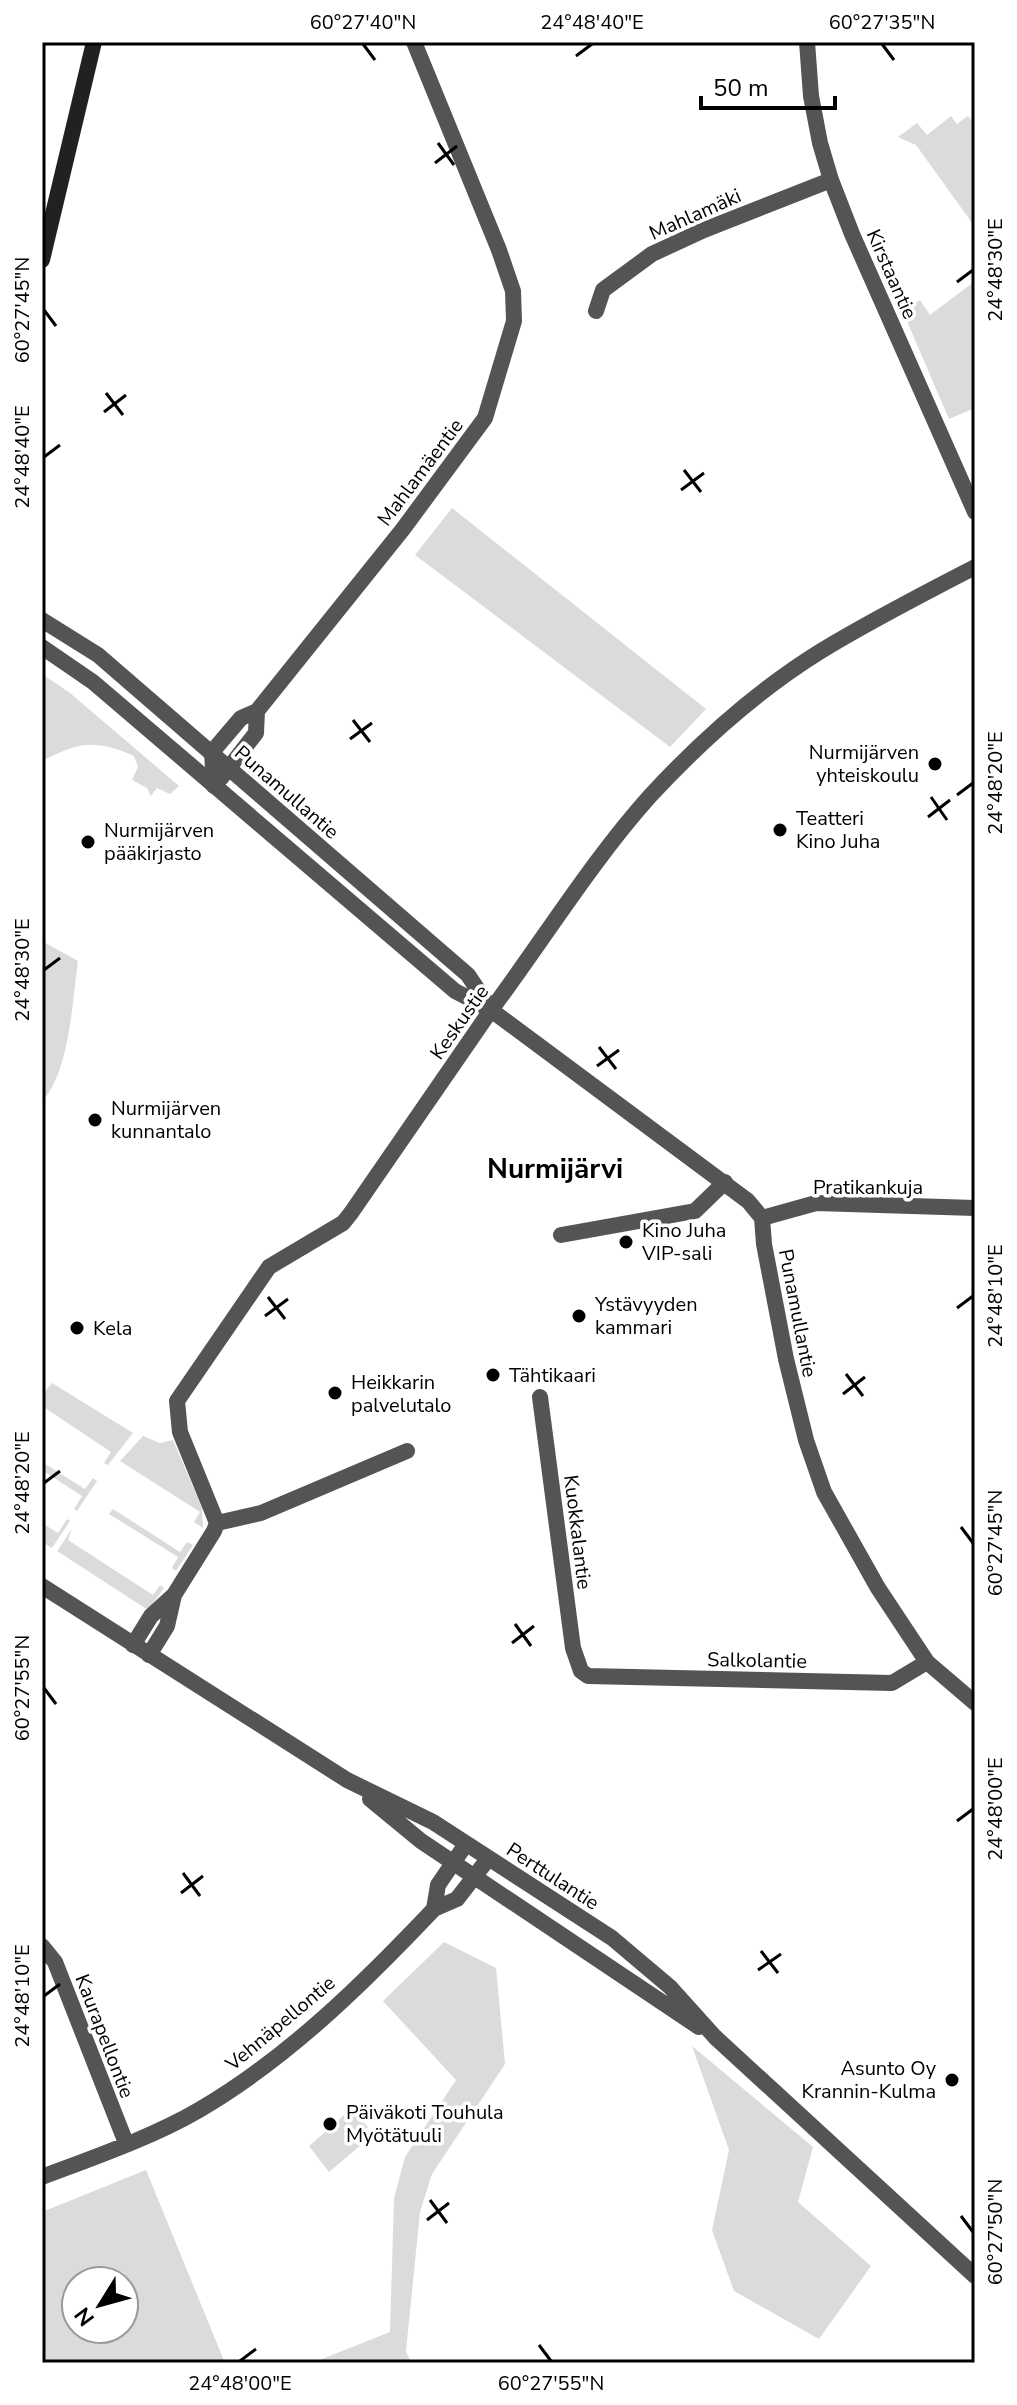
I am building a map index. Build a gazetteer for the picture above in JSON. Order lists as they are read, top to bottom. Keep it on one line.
{"streets":{"street":["Mahlamäki","Kirstaantie","Mahlamäentie","Punamullantie","Keskustie","Pratikankuja","Kuokkalantie","Salkolantie","Perttulantie","Vehnäpellontie","Kaurapellontie"]},"crossings":[["Mahlamäki","Kirstaantie"],["Mahlamäentie","Punamullantie"],["Punamullantie","Keskustie"],["Punamullantie","Pratikankuja"],["Punamullantie","Salkolantie"],["Kuokkalantie","Salkolantie"],["Perttulantie","Vehnäpellontie"],["Vehnäpellontie","Kaurapellontie"]],"districts":["Nurmijärvi"],"places":["Nurmijärven yhteiskoulu","Teatteri Kino Juha","Nurmijärven pääkirjasto","Nurmijärven kunnantalo","Kino Juha VIP-sali","Ystävyyden kammari","Kela","Tähtikaari","Heikkarin palvelutalo","Asunto Oy Krannin-Kulma","Päiväkoti Touhula Myötätuuli"],"scale_bar":"50 m","north":"bottom left","coordinates":["60°27'40\"N","24°48'40\"E","60°27'35\"N","24°48'30\"E","60°27'45\"N","24°48'20\"E","24°48'10\"E","60°27'55\"N","24°48'00\"E","60°27'50\"N"]}
